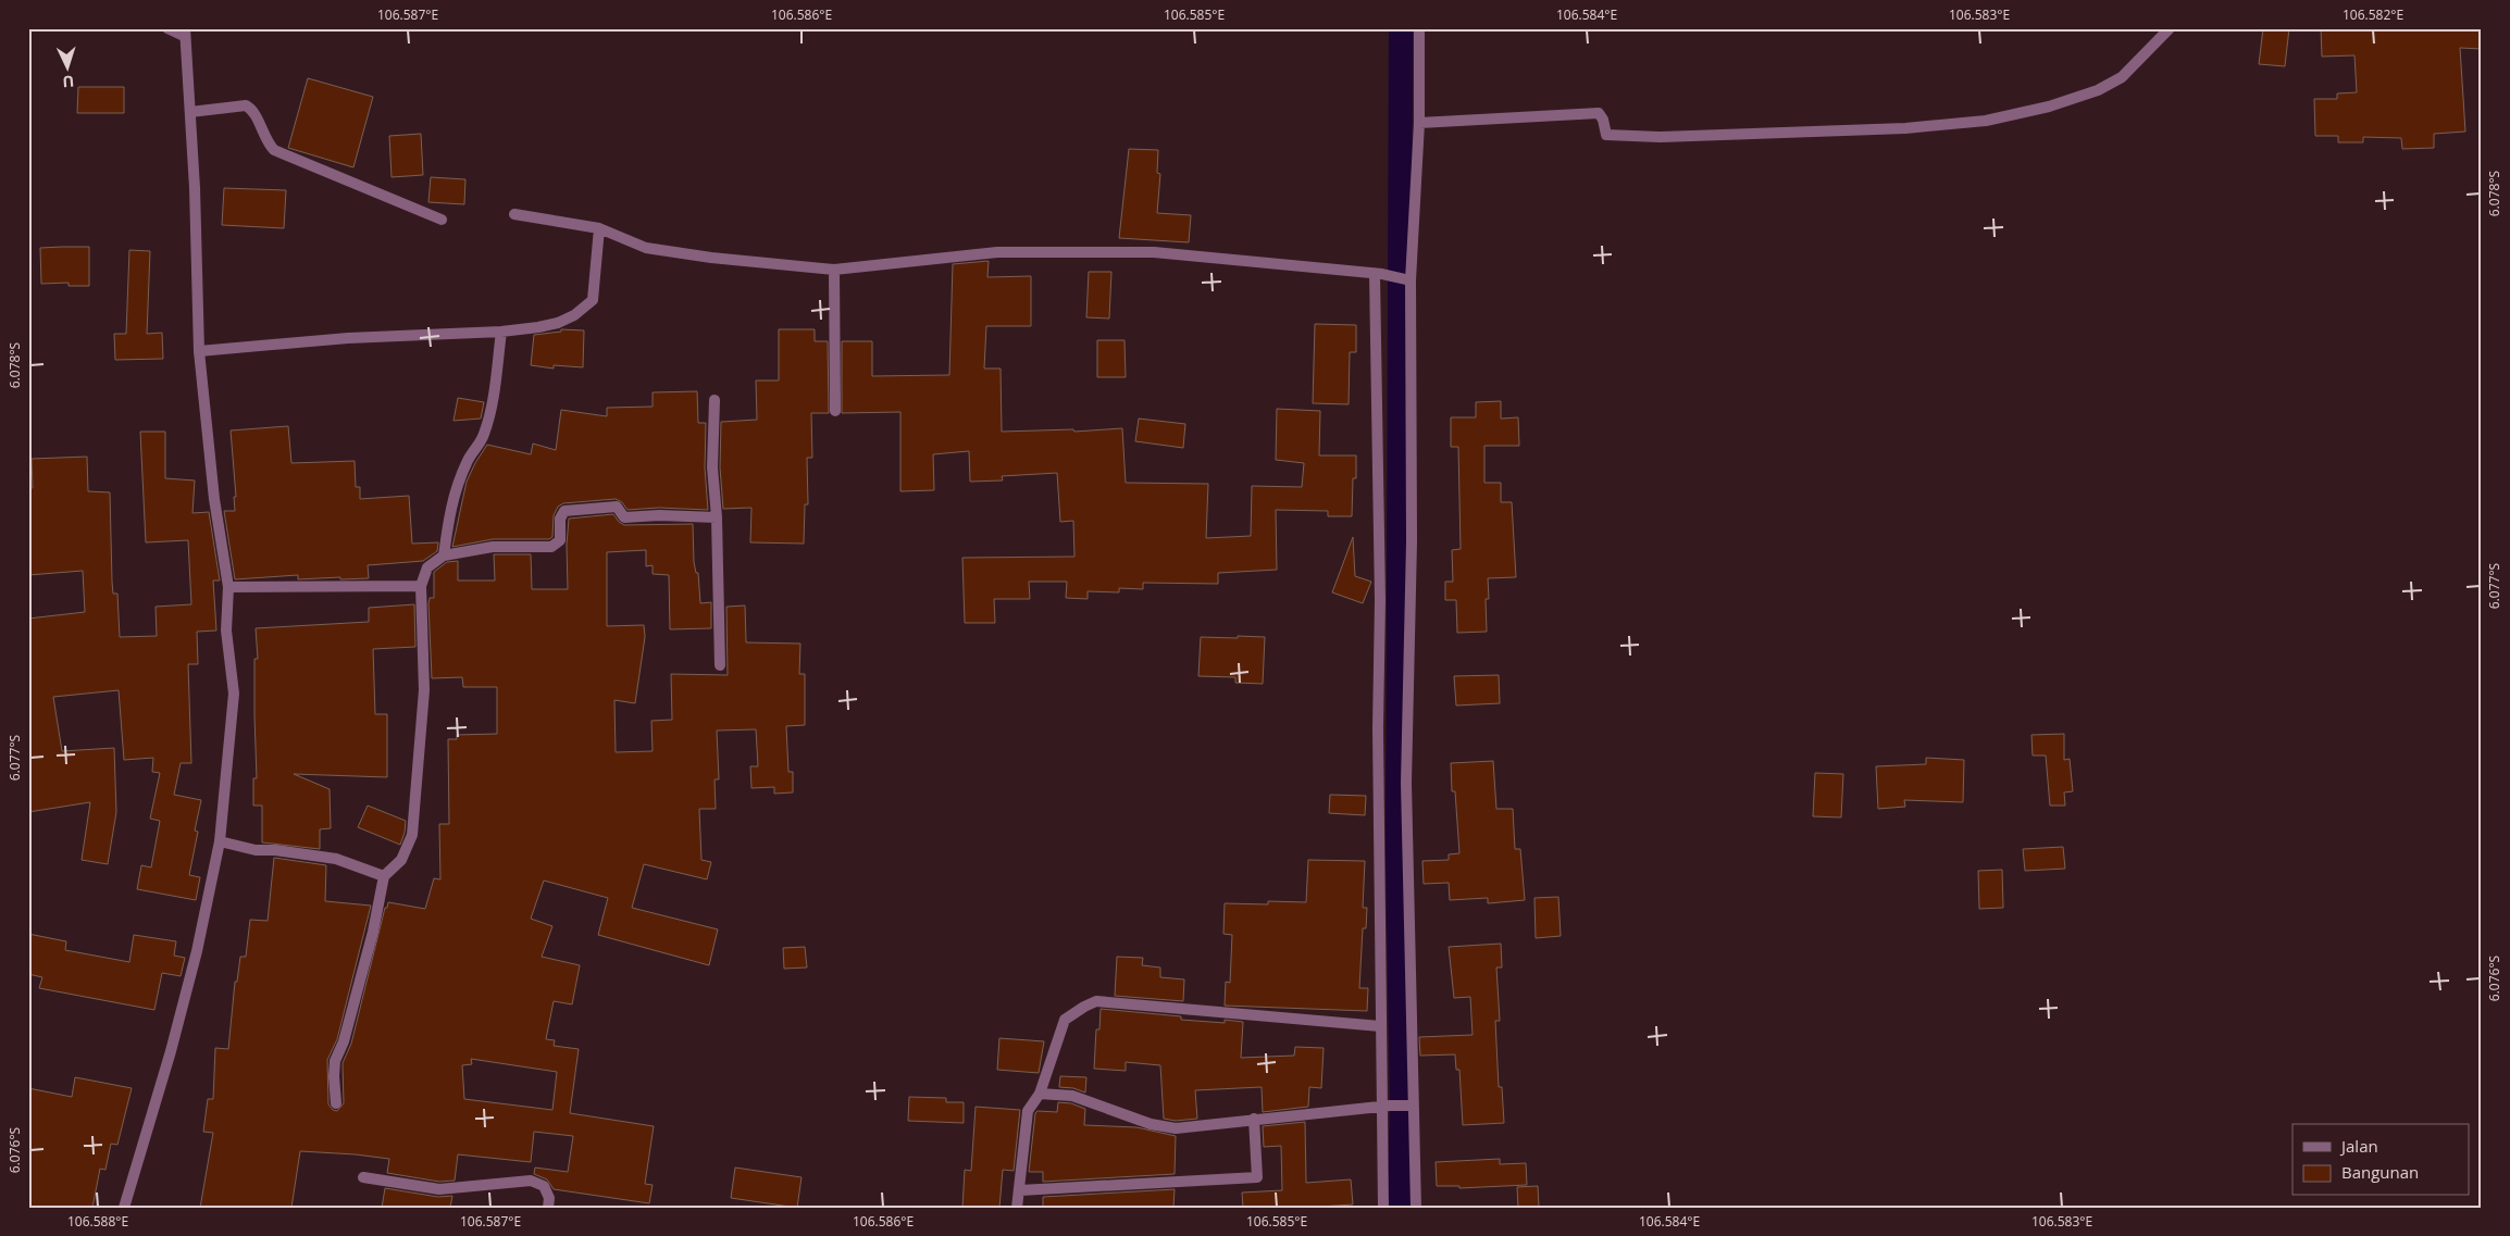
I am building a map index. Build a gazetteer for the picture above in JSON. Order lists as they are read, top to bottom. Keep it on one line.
{"legend":["Jalan","Bangunan"],"north":"bottom","coordinates":["106.587°E","106.586°E","106.585°E","106.584°E","106.583°E","106.582°E","6.078°S","6.077°S","6.076°S","106.588°E"]}
